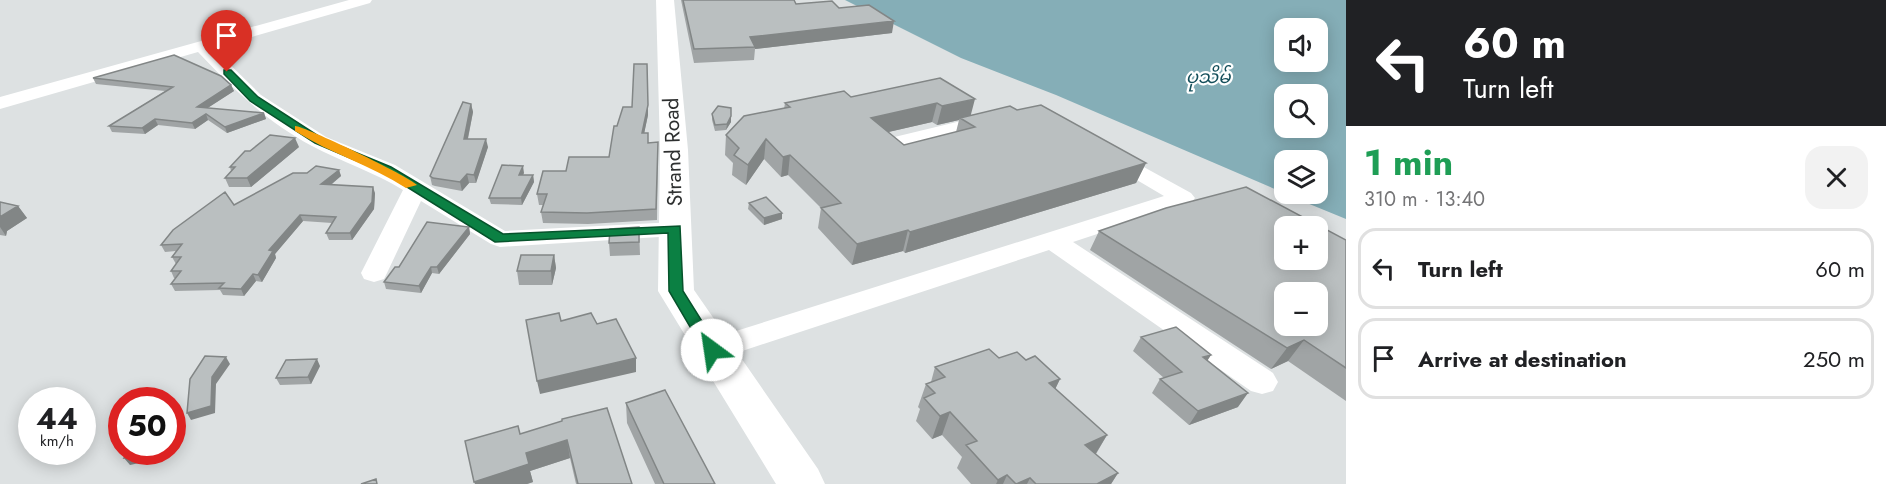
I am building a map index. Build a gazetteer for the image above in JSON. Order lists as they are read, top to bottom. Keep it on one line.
{"streets":{"main road":["Strand Road"]},"water":["ပုသိမ်"],"page":{"turn":["60 m","Turn left"],"map_buttons":["+","−"],"heading":["1 min","310 m · 13:40"],"list":[{"name":"Turn left","value":"60 m"},{"name":"Arrive at destination","value":"250 m"}],"speed":"44 km/h","limit":"50"}}
